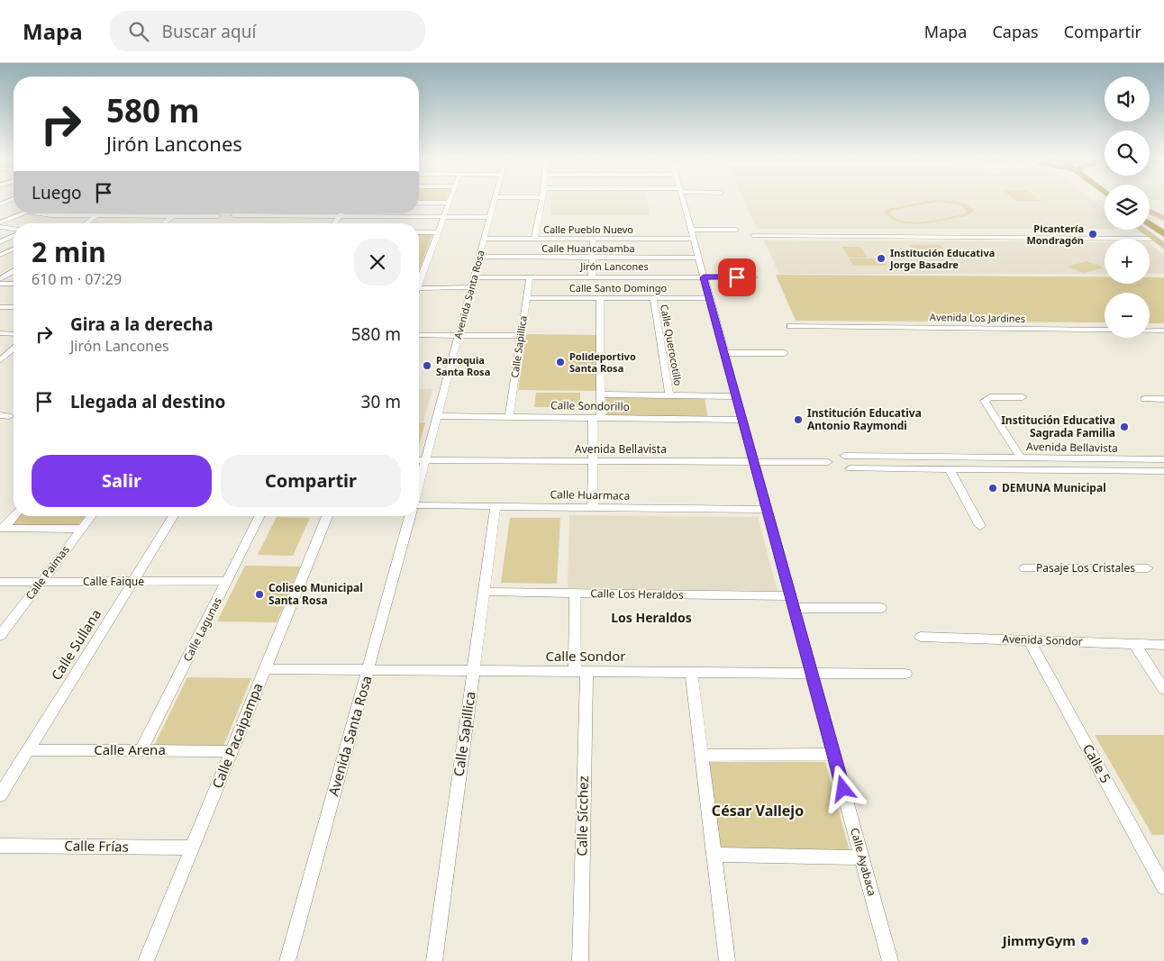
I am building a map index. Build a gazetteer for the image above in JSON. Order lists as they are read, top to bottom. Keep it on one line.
{"streets":{"street":["Calle Pueblo Nuevo","Calle Huancabamba","Jirón Lancones","Calle Santo Domingo","Avenida Santa Rosa","Avenida Los Jardines","Calle Querocotillo","Calle Sapillica","Calle Sondorillo","Avenida Bellavista","Calle Huarmaca","Pasaje Los Cristales","Calle Paimas","Calle Faique","Calle Los Heraldos","Calle Lagunas","Avenida Sondor","Calle Sullana","Calle Sondor","Calle Pacaipampa","Calle Arena","Calle 5","Calle Sícchez","Calle Frías","Calle Ayabaca"]},"crossings":[["Calle Pueblo Nuevo","Avenida Santa Rosa"],["Calle Pueblo Nuevo","Calle Ayabaca"],["Calle Huancabamba","Avenida Santa Rosa"],["Calle Huancabamba","Calle Ayabaca"],["Jirón Lancones","Avenida Santa Rosa"],["Jirón Lancones","Calle Sapillica"],["Jirón Lancones","Calle Ayabaca"],["Calle Santo Domingo","Calle Querocotillo"],["Calle Santo Domingo","Calle Sapillica"],["Calle Santo Domingo","Calle Ayabaca"],["Avenida Santa Rosa","Calle Sondorillo"],["Avenida Santa Rosa","Avenida Bellavista"],["Avenida Santa Rosa","Calle Sondor"],["Calle Sapillica","Calle Sondorillo"],["Calle Sapillica","Calle Huarmaca"],["Calle Sapillica","Calle Los Heraldos"],["Calle Sapillica","Calle Sondor"],["Calle Sondorillo","Calle Ayabaca"],["Avenida Bellavista","Calle Ayabaca"],["Calle Huarmaca","Calle Ayabaca"],["Calle Paimas","Calle Faique"],["Calle Faique","Calle Lagunas"],["Calle Faique","Calle Sullana"],["Calle Los Heraldos","Calle Sícchez"],["Calle Los Heraldos","Calle Ayabaca"],["Calle Lagunas","Calle Arena"],["Avenida Sondor","Calle 5"],["Calle Sullana","Calle Arena"],["Calle Sondor","Calle Pacaipampa"],["Calle Sondor","Calle Sícchez"],["Calle Sondor","Calle Ayabaca"],["Calle Pacaipampa","Calle Arena"],["Calle Pacaipampa","Calle Frías"]],"districts":["Los Heraldos","César Vallejo"],"places":["Picantería Mondragón","Institución Educativa Jorge Basadre","Polideportivo Santa Rosa","Parroquia Santa Rosa","Institución Educativa Antonio Raymondi","Institución Educativa Sagrada Familia","DEMUNA Municipal","Coliseo Municipal Santa Rosa","JimmyGym"],"page":{"header":"Mapa","search":"Buscar aquí","nav":["Mapa","Capas","Compartir"],"map_buttons":["+","−"],"turn":["580 m","Jirón Lancones"],"then":"Luego","heading":["2 min","610 m · 07:29"],"list":[{"name":"Gira a la derecha","note":"Jirón Lancones","value":"580 m"},{"name":"Llegada al destino","value":"30 m"}],"buttons":["Salir","Compartir"]}}
